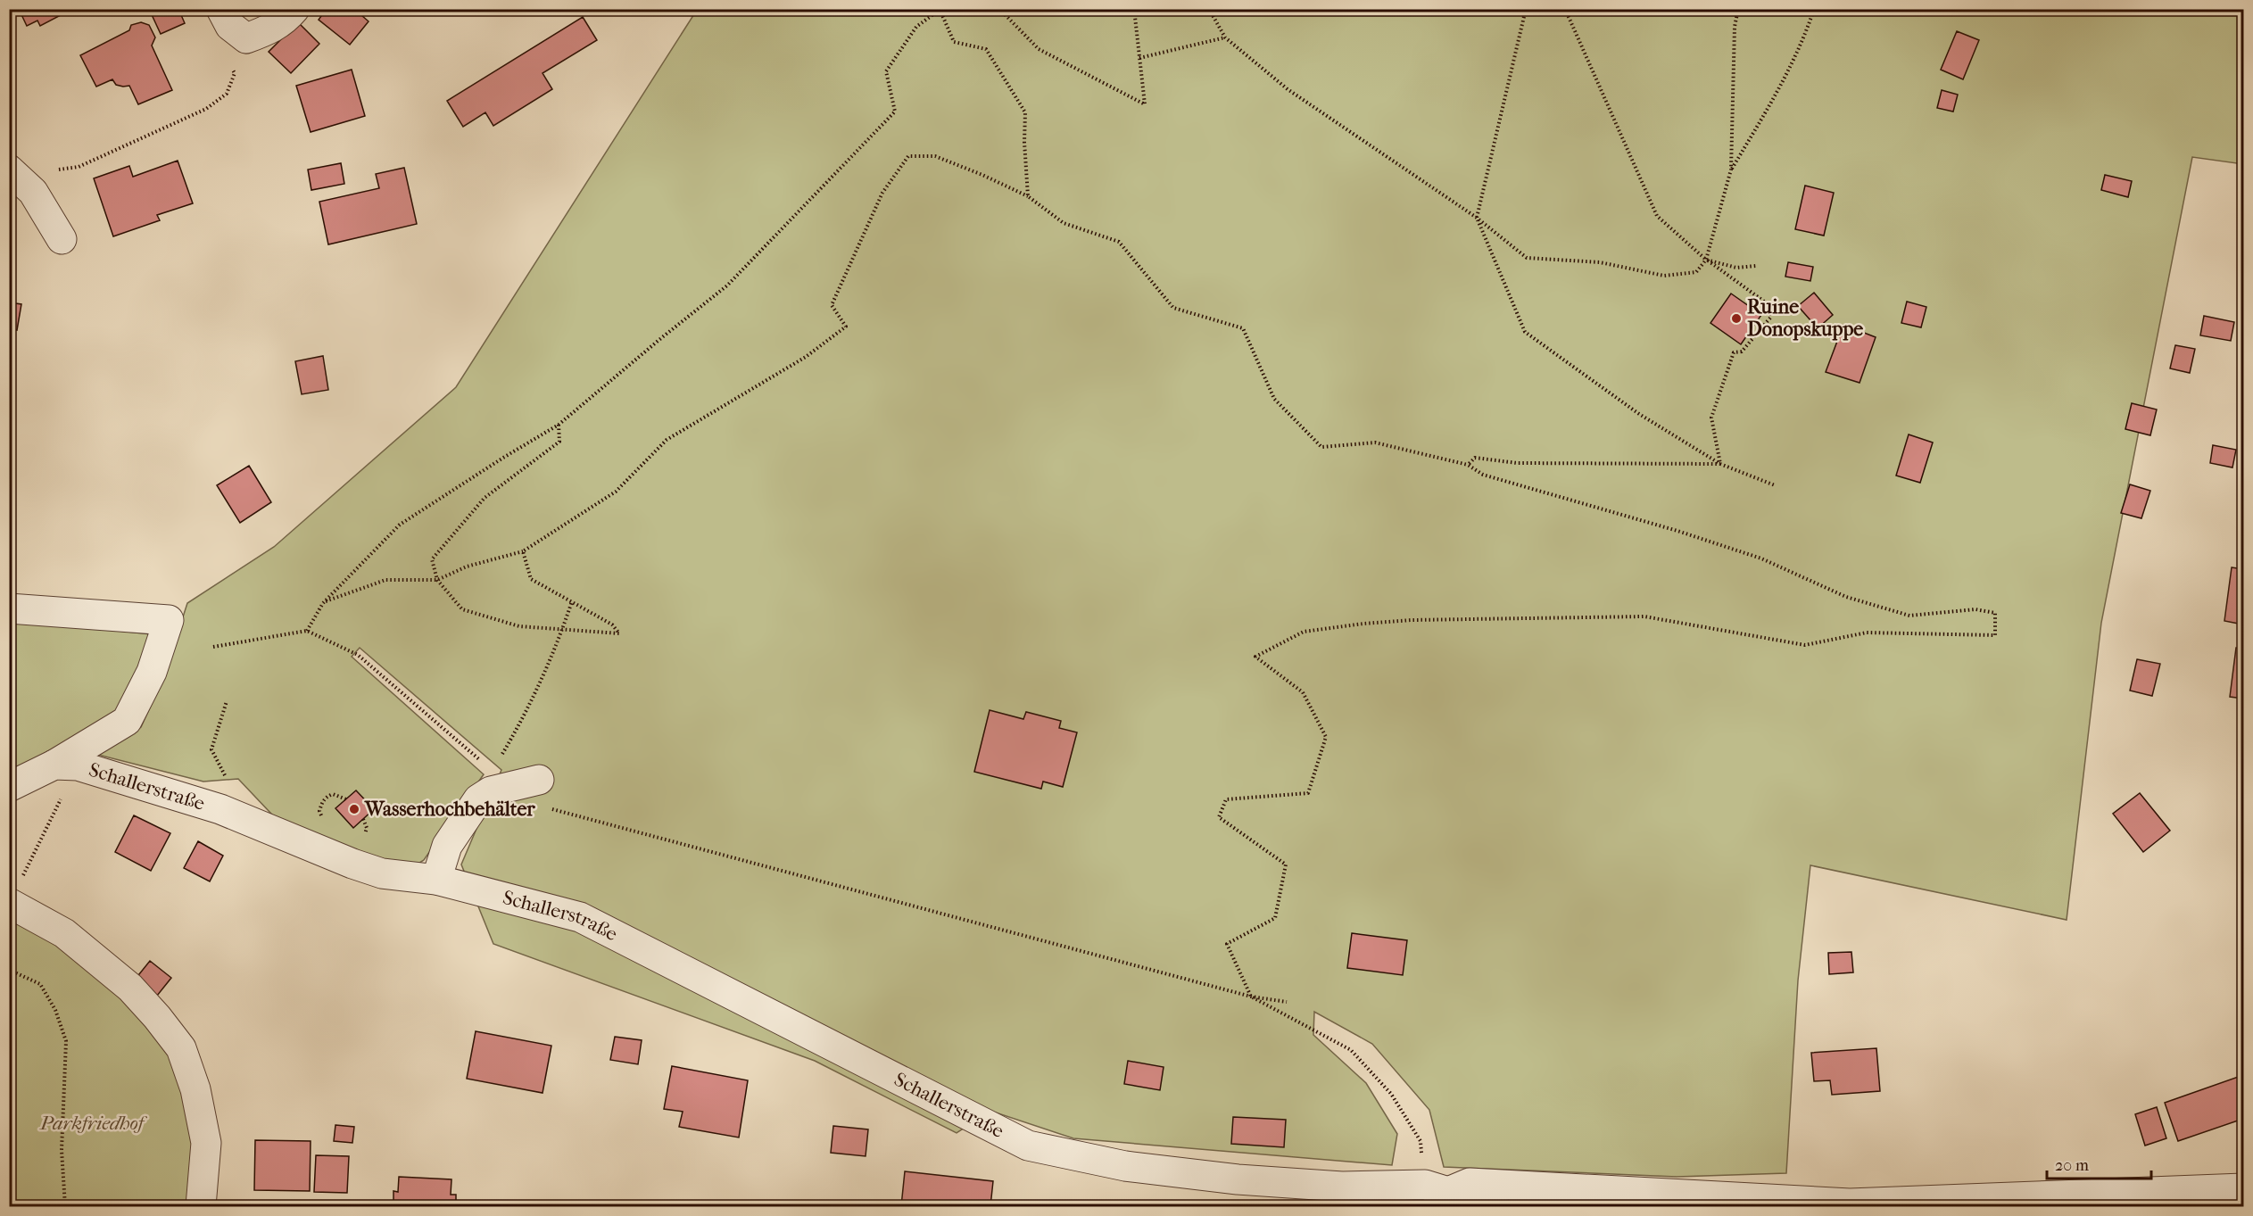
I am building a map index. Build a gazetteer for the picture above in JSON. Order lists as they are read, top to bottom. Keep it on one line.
{"streets":{"street":["Schallerstraße"]},"parks":["Parkfriedhof"],"places":["Ruine Donopskuppe","Wasserhochbehälter"],"scale_bar":"20 m"}
